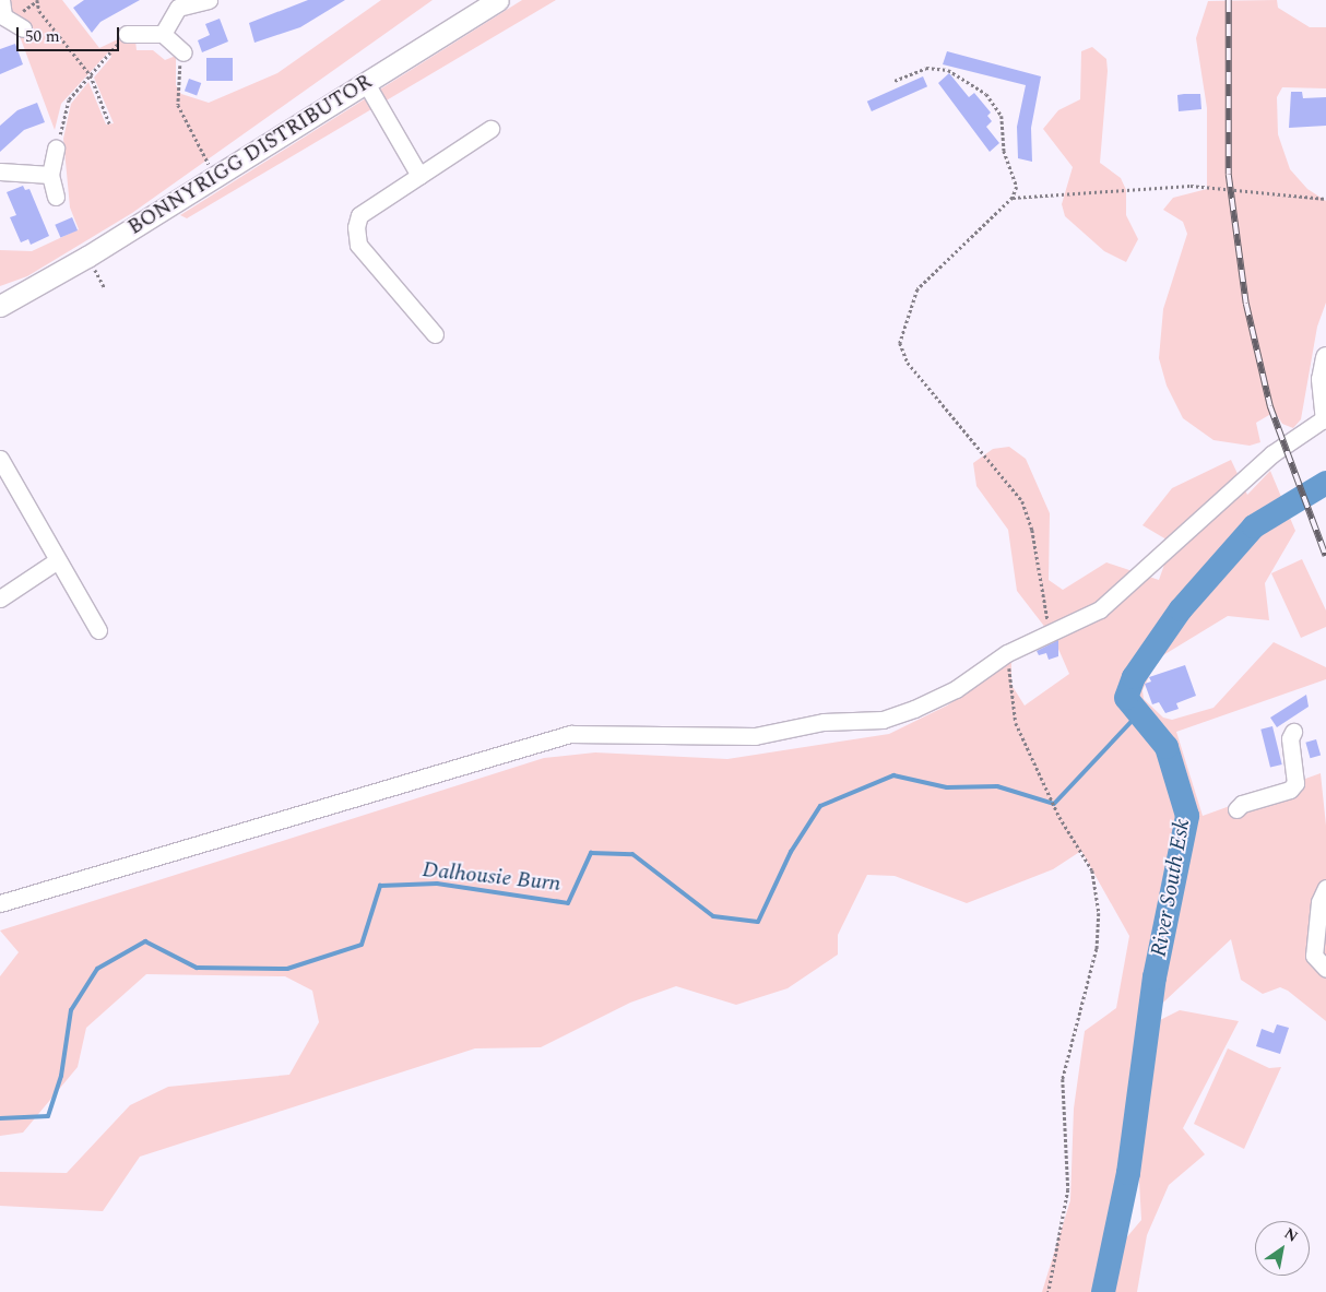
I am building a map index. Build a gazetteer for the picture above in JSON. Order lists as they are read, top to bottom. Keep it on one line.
{"streets":{"main road":["BONNYRIGG DISTRIBUTOR"]},"water":["Dalhousie Burn","River South Esk"],"scale_bar":"50 m","north":"top right"}
